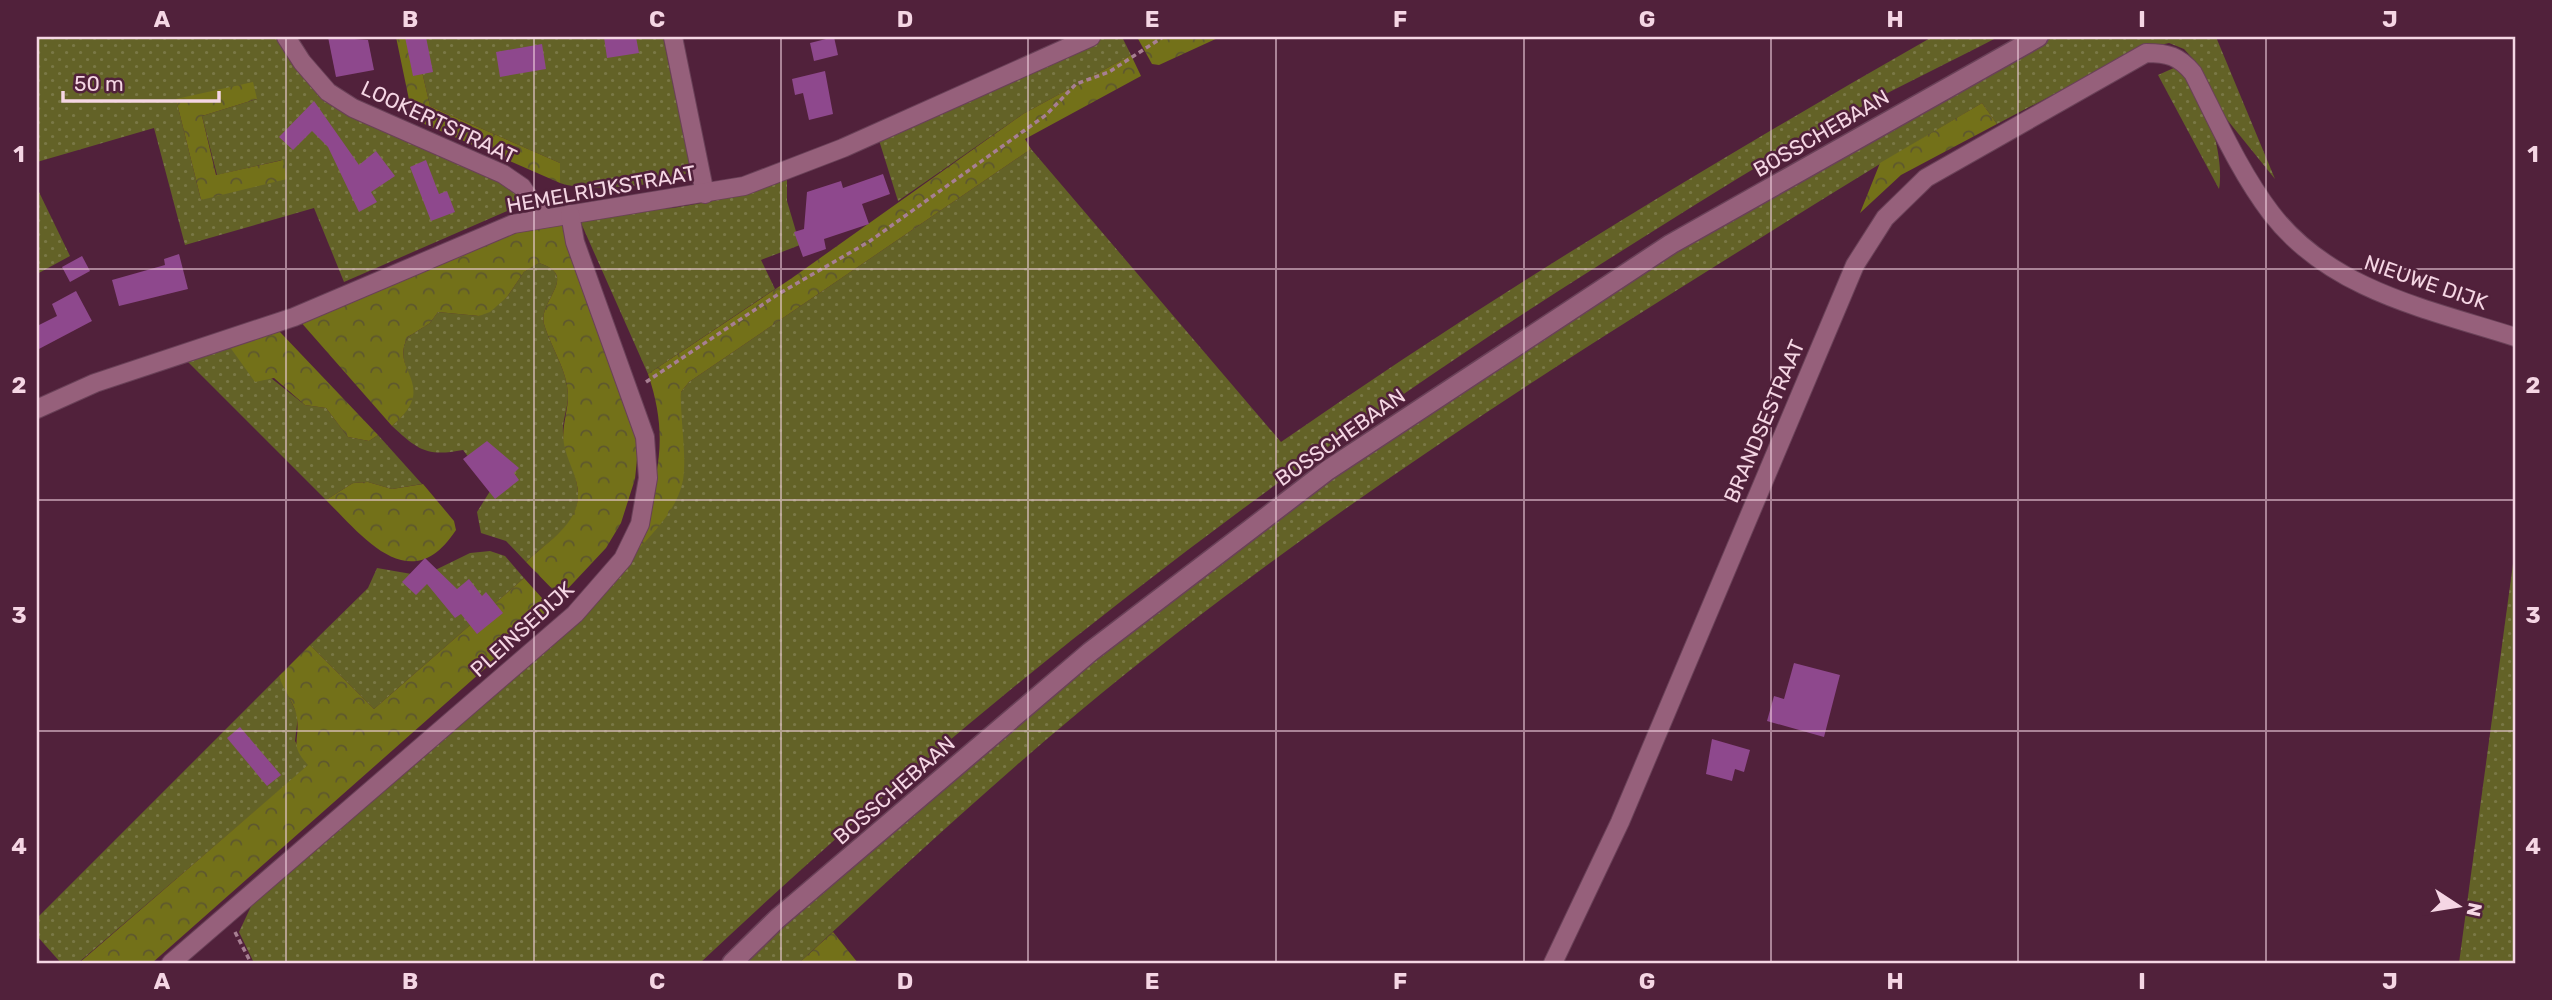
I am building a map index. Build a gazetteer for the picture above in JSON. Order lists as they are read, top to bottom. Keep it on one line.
{"streets":{"main road":["BOSSCHEBAAN"],"street":["LOOKERTSTRAAT","HEMELRIJKSTRAAT","NIEUWE DIJK","BRANDSESTRAAT","PLEINSEDIJK"]},"crossings":[["LOOKERTSTRAAT","HEMELRIJKSTRAAT"],["HEMELRIJKSTRAAT","PLEINSEDIJK"],["NIEUWE DIJK","BRANDSESTRAAT"]],"scale_bar":"50 m","north":"right","grid":{"columns":["A","B","C","D","E","F","G","H","I","J"],"rows":["1","2","3","4"]}}
